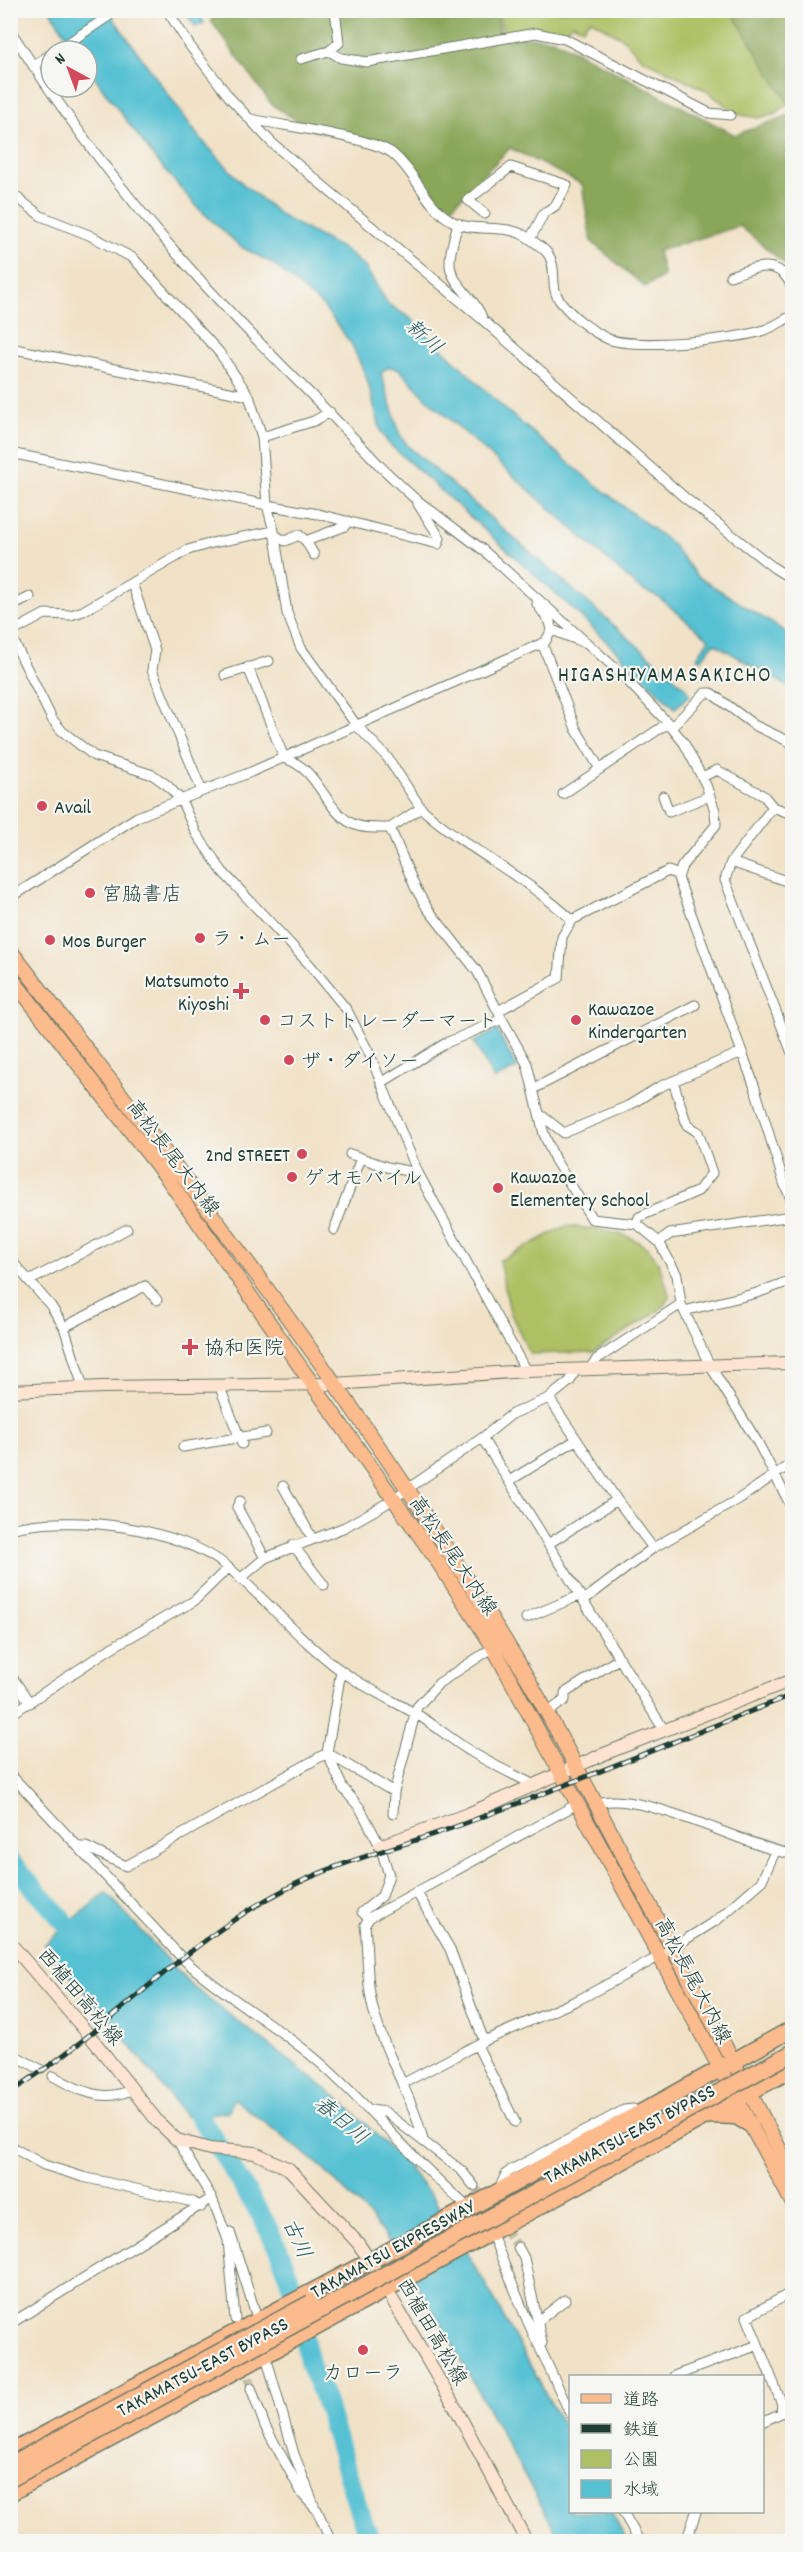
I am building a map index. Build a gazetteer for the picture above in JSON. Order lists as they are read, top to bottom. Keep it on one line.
{"streets":{"highway":["TAKAMATSU-EAST BYPASS","TAKAMATSU EXPRESSWAY"],"main road":["高松長尾大内線"],"street":["西植田高松線"]},"crossings":[["高松長尾大内線","TAKAMATSU-EAST BYPASS"],["西植田高松線","TAKAMATSU-EAST BYPASS"],["TAKAMATSU-EAST BYPASS","TAKAMATSU EXPRESSWAY"]],"districts":["HIGASHIYAMASAKICHO"],"water":["新川","春日川","古川"],"places":{"other":["Avail","宮脇書店","ラ・ムー","Mos Burger","コストトレーダーマート","Kawazoe Kindergarten","ザ・ダイソー","2nd STREET","ゲオモバイル","Kawazoe Elementery School","カローラ"],"health":["Matsumoto Kiyoshi","協和医院"]},"legend":["道路","鉄道","公園","水域"],"north":"top left"}
